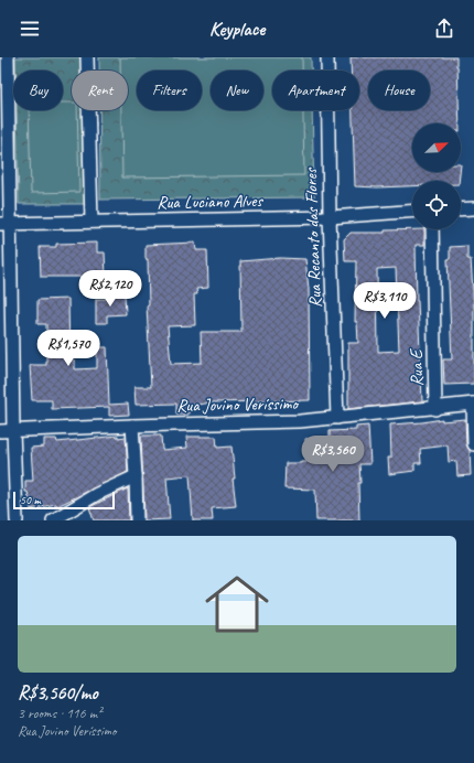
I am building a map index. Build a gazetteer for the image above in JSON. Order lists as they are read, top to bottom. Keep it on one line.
{"streets":{"street":["Rua Luciano Alves","Rua Recanto das Flores","Rua E","Rua Jovino Veríssimo"]},"crossings":[["Rua Luciano Alves","Rua Recanto das Flores"],["Rua Recanto das Flores","Rua Jovino Veríssimo"],["Rua E","Rua Jovino Veríssimo"]],"scale_bar":"50 m","north":"top right","page":{"header":"Keyplace","chip":["Buy","Rent","Filters","New","Apartment","House"],"price":["R$2,120","R$3,110","R$1,570","R$3,560"],"scale":"50 m","list":[{"name":"R$3,560/mo","note":"3 rooms · 116 m² · Rua Jovino Veríssimo"}]}}
